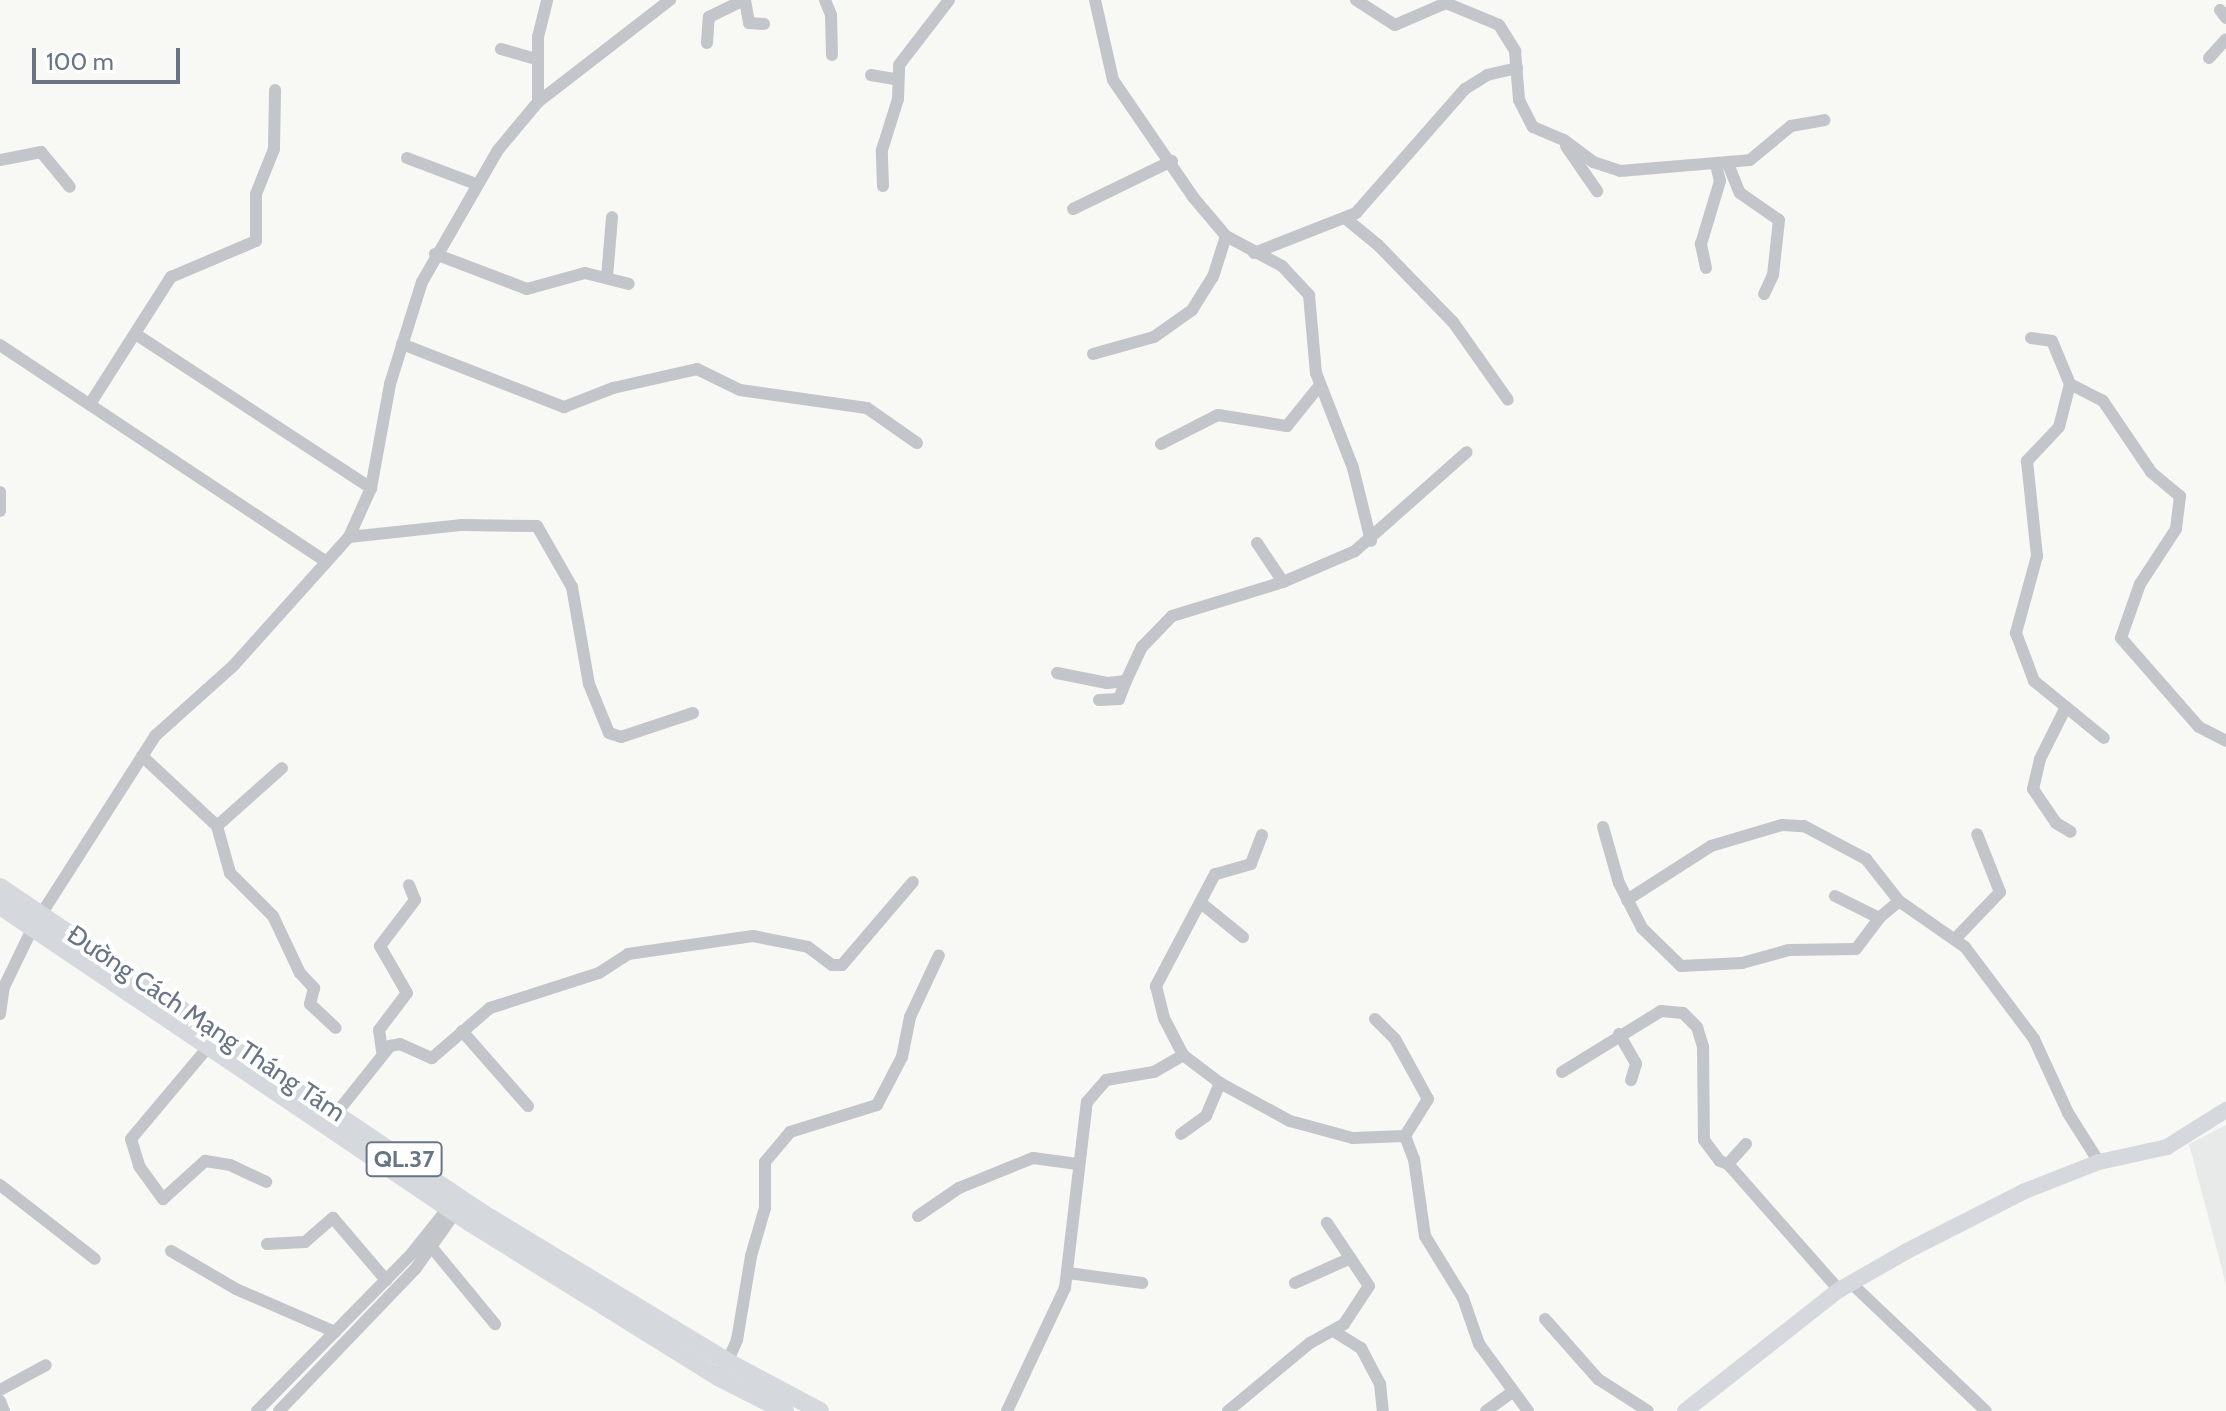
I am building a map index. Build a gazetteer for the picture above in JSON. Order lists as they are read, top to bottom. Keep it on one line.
{"streets":{"main road":["Đường Cách Mạng Tháng Tám","QL.37"]},"scale_bar":"100 m"}
